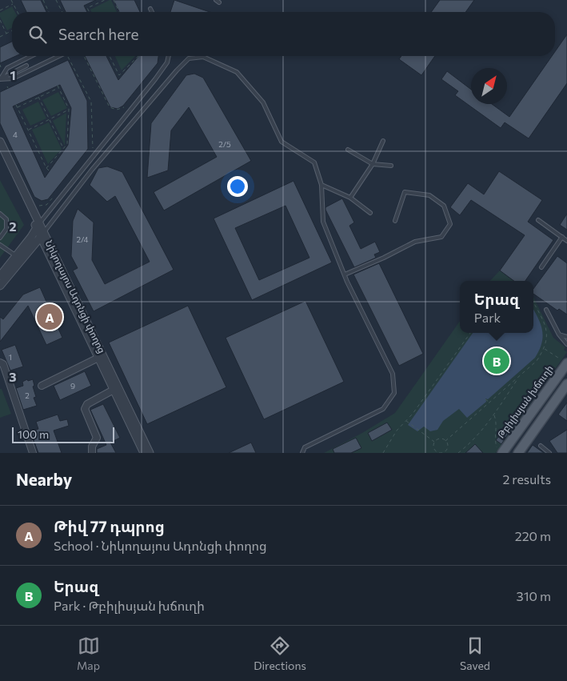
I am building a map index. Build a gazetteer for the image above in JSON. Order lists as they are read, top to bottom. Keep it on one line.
{"streets":{"main road":["Թբիլիսյան խճուղի"],"street":["Նիկողայոս Ադոնցի փողոց"]},"house_numbers":["4","2/5","2/4","1","9","2"],"scale_bar":"100 m","north":"top right","page":{"search":"Search here","popup":["Երազ","Park"],"pins":["A","B"],"scale":"100 m","heading":["Nearby","2 results"],"list":[{"mark":"A","name":"Թիվ 77 դպրոց","note":"School · Նիկողայոս Ադոնցի փողոց","value":"220 m"},{"mark":"B","name":"Երազ","note":"Park · Թբիլիսյան խճուղի","value":"310 m"}],"nav":["Map","Directions","Saved"]},"grid":{"rows":["1","2","3"]}}
